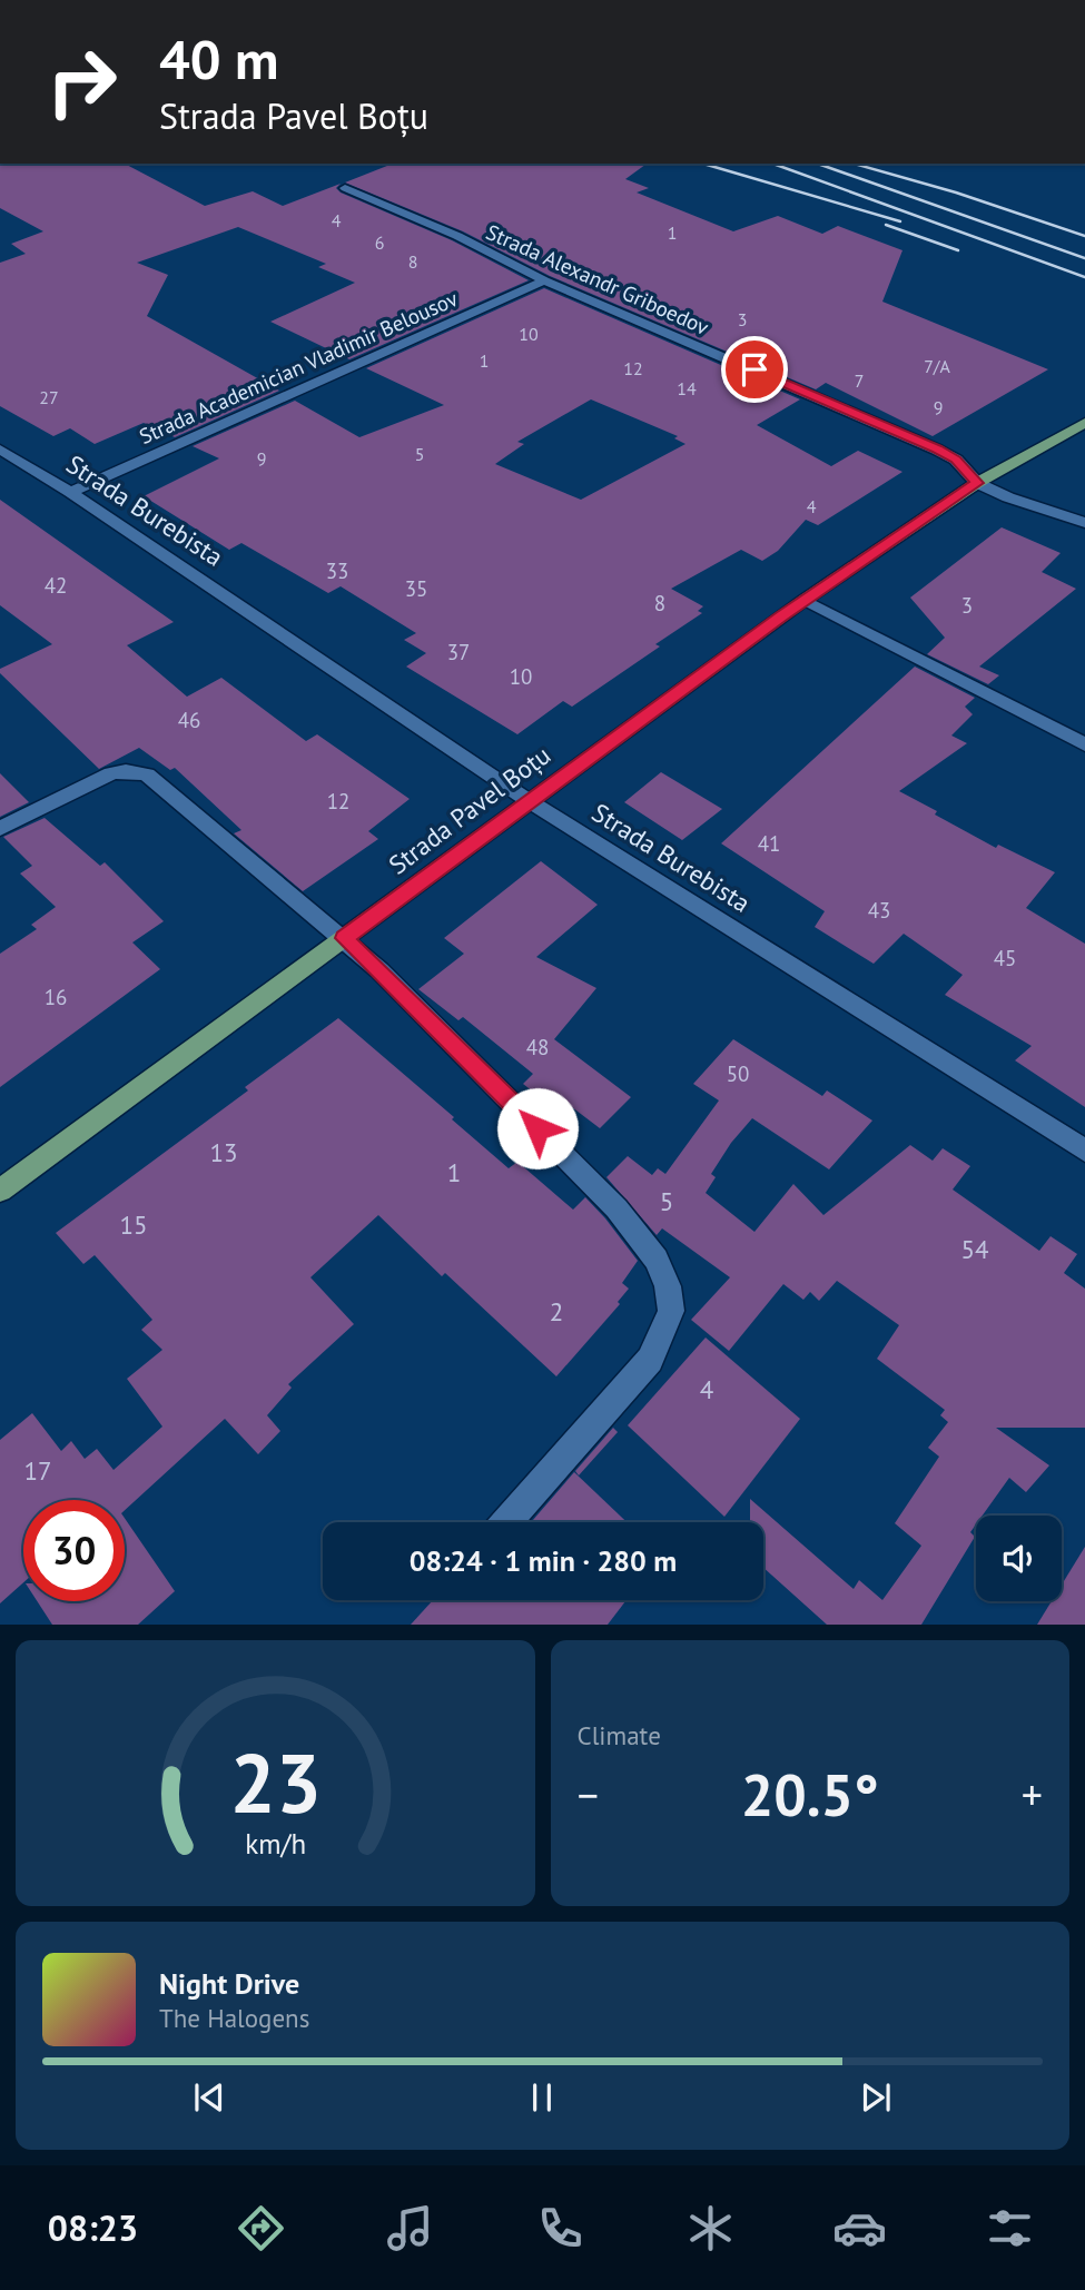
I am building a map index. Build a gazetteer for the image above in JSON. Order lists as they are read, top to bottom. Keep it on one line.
{"streets":{"main road":["Strada Pavel Boțu"],"street":["Strada Alexandr Griboedov","Strada Academician Vladimir Belousov","Strada Burebista"]},"crossings":[["Strada Alexandr Griboedov","Strada Academician Vladimir Belousov"],["Strada Alexandr Griboedov","Strada Pavel Boțu"],["Strada Academician Vladimir Belousov","Strada Burebista"],["Strada Burebista","Strada Pavel Boțu"]],"house_numbers":["4","1","6","8","3","10","1","7/A","12","7","14","27","9","5","9","4","33","42","35","8","3","37","10","46","12","41","43","45","16","48","50","13","1","5","15","54","2","4","17"],"page":{"turn":["40 m","Strada Pavel Boțu"],"limit":"30","trip":"08:24 · 1 min · 280 m","tile":"Climate","heat":["−","20.5°","+"],"song":["Night Drive","The Halogens"],"tabs":"08:23","gauge":["23","km/h"]}}
